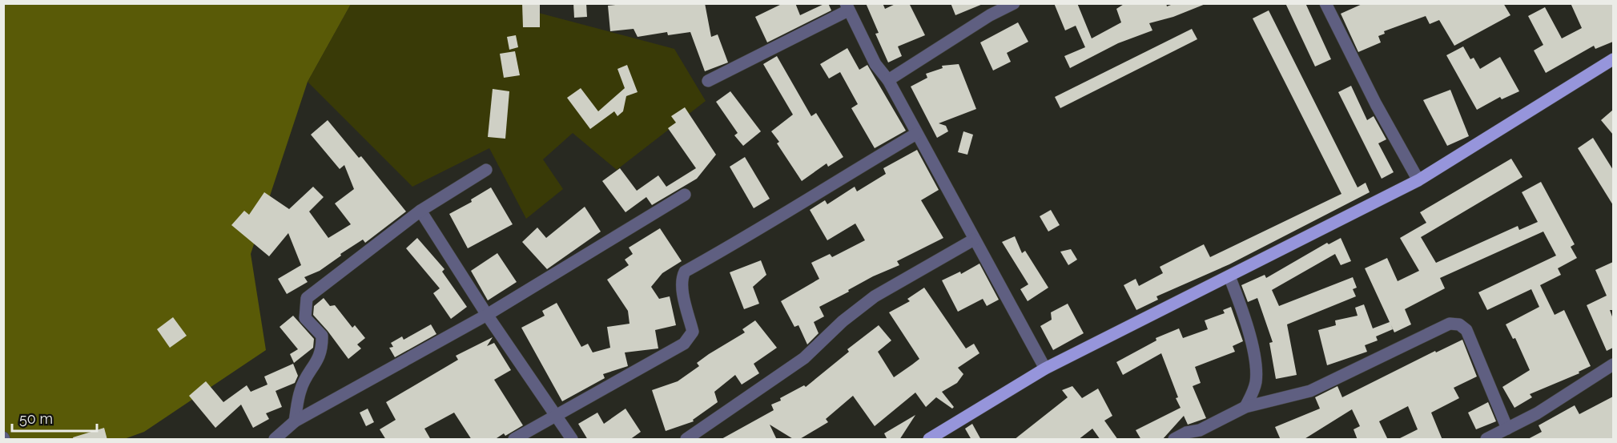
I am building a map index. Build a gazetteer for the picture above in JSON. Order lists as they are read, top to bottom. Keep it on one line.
{"scale_bar":"50 m"}
